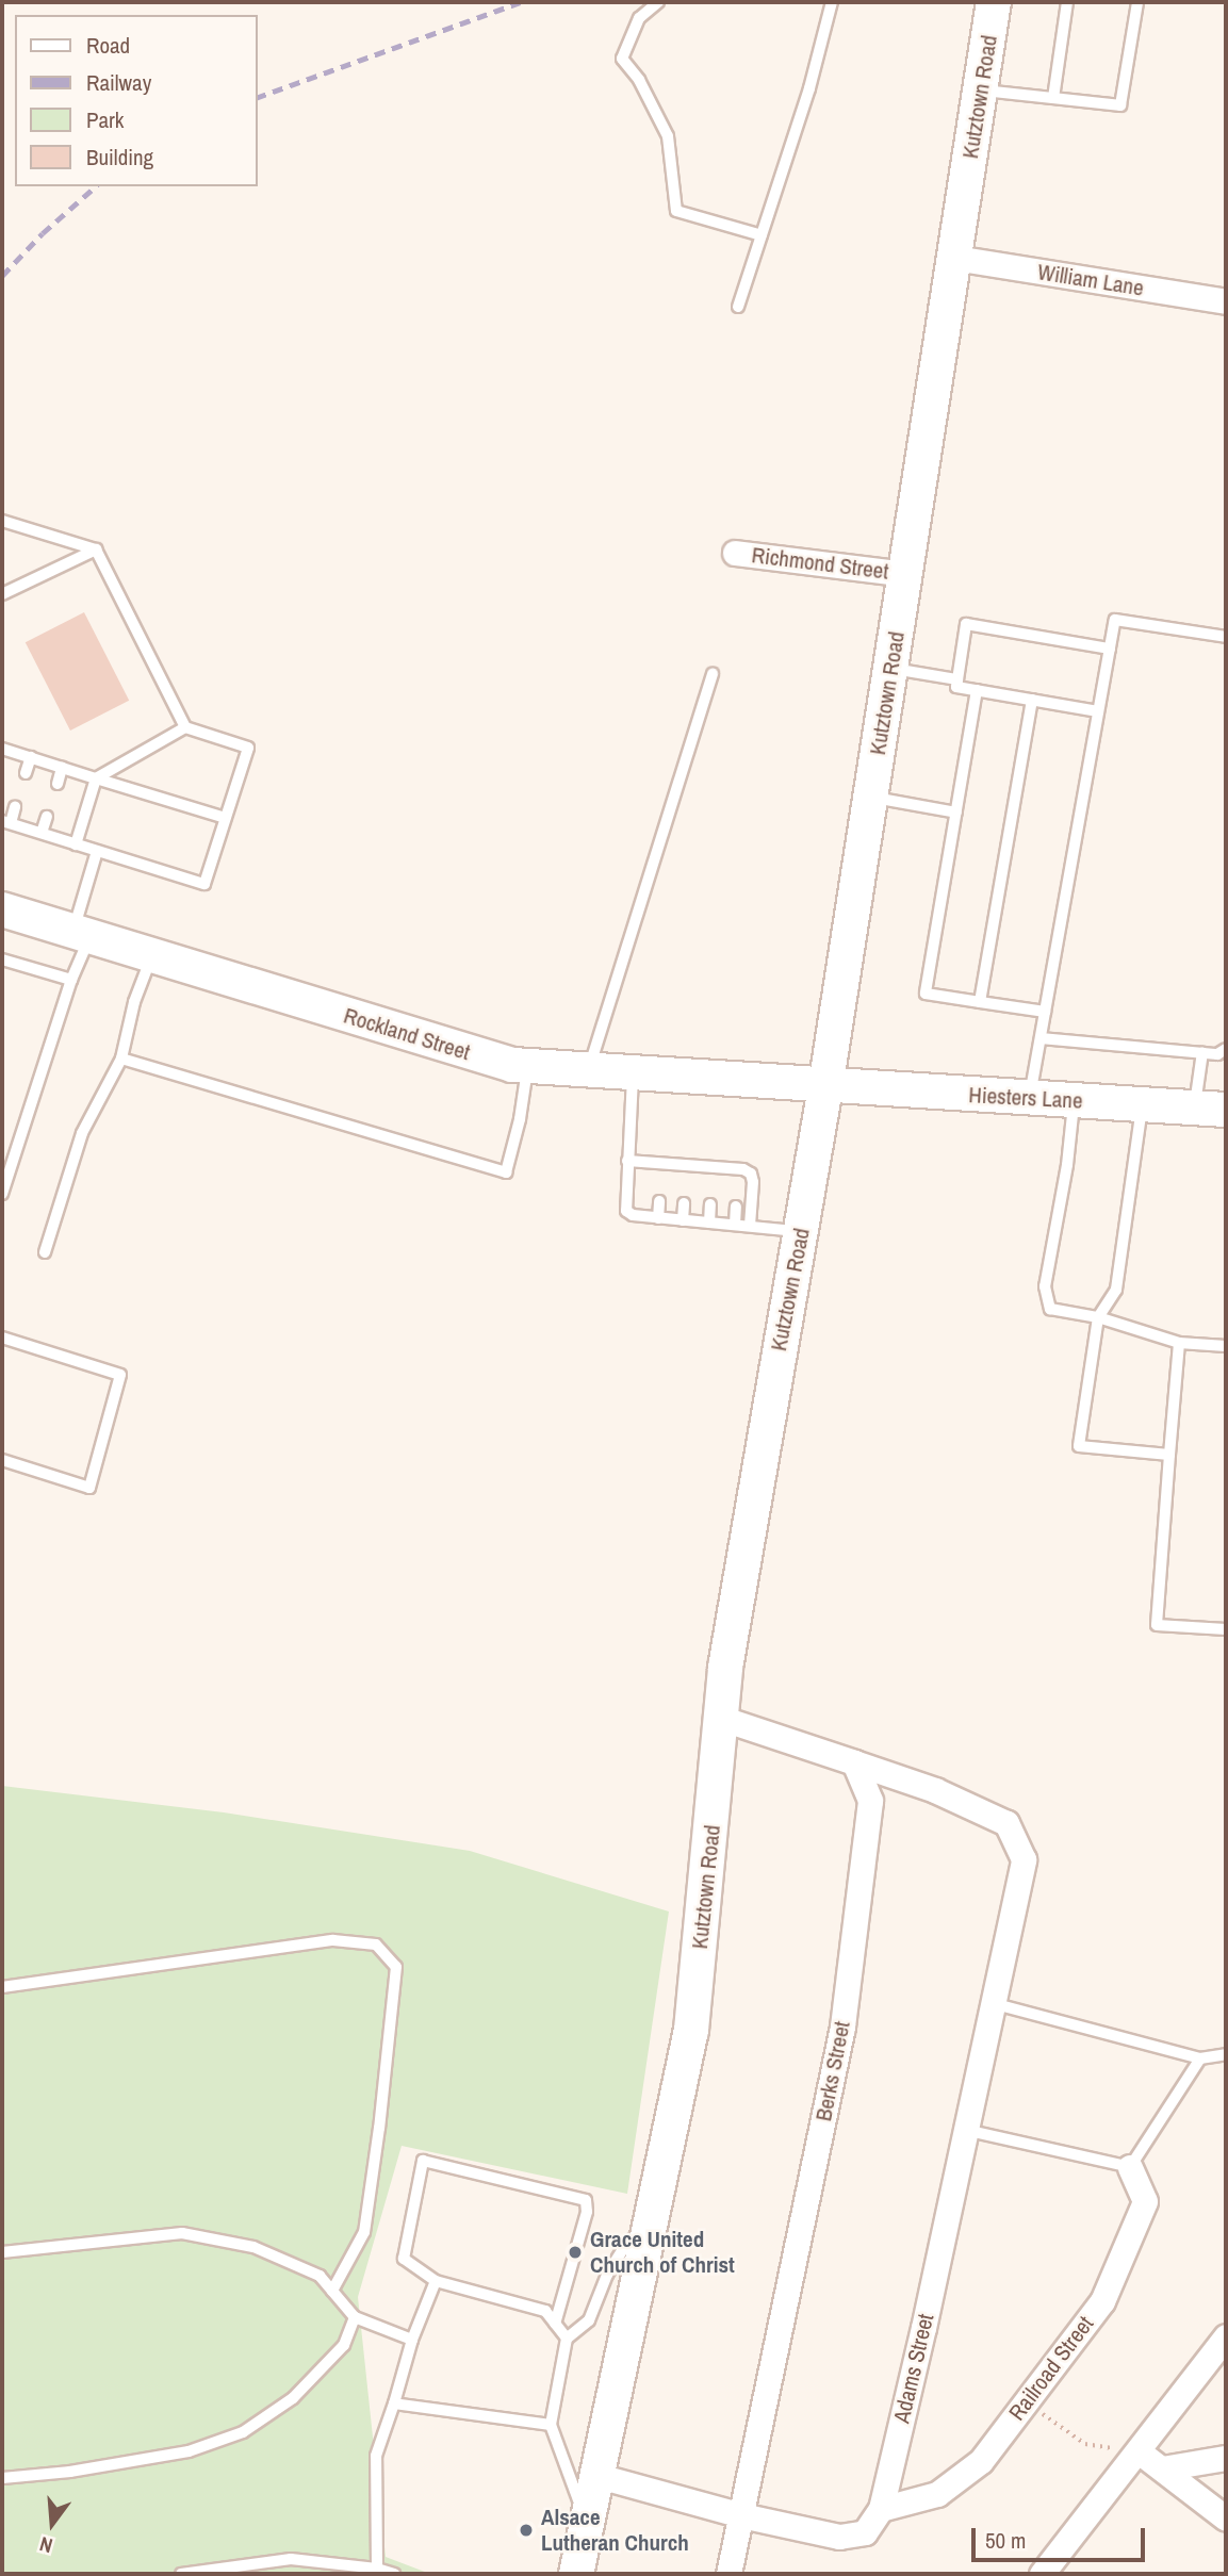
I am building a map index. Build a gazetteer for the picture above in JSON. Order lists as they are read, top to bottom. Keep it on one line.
{"streets":{"main road":["Kutztown Road","Rockland Street","Hiesters Lane"],"street":["William Lane","Richmond Street","Berks Street","Adams Street","Railroad Street"]},"crossings":[["Kutztown Road","William Lane"],["Kutztown Road","Richmond Street"],["Kutztown Road","Rockland Street"],["Kutztown Road","Hiesters Lane"],["Rockland Street","Hiesters Lane"],["Berks Street","Adams Street"],["Adams Street","Railroad Street"]],"places":["Grace United Church of Christ","Alsace Lutheran Church"],"legend":["Road","Railway","Park","Building"],"scale_bar":"50 m","north":"bottom"}
